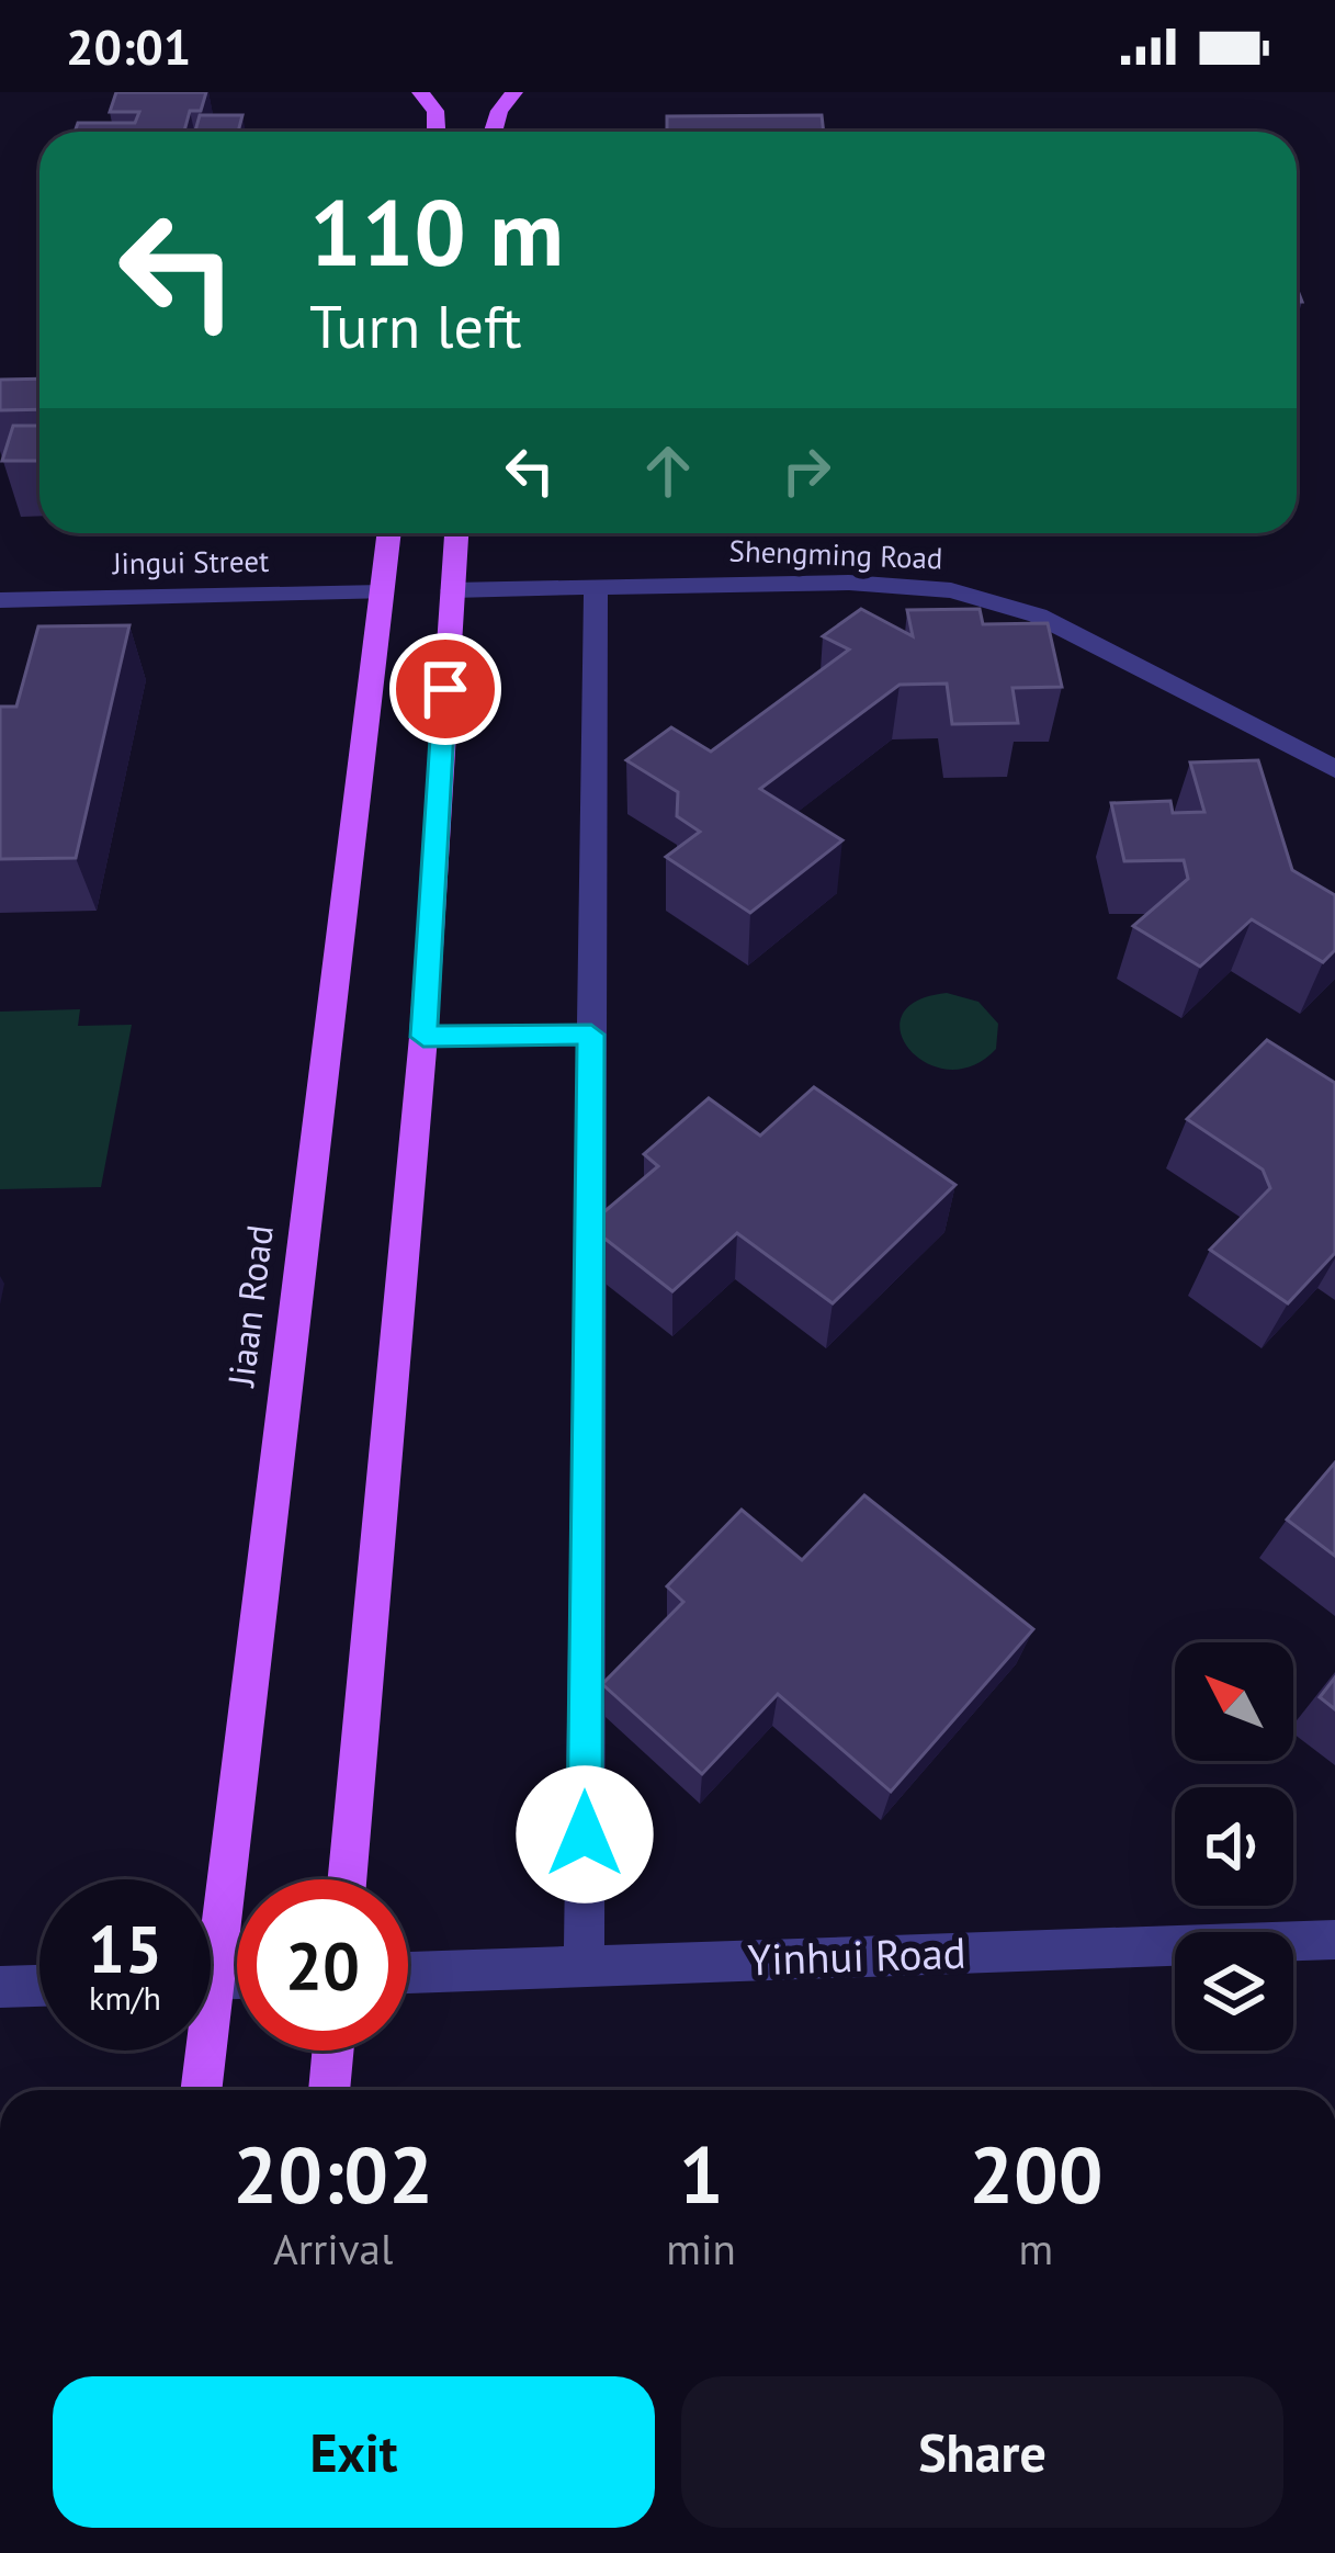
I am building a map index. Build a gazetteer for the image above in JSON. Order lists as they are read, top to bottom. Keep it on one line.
{"streets":{"main road":["Jiaan Road"],"street":["Shengming Road","Jingui Street","Yinhui Road"]},"crossings":[["Jingui Street","Jiaan Road"]],"north":"top left","page":{"status":"20:01","turn":["110 m","Turn left"],"speed":"15 km/h","limit":"20","eta":["20:02","Arrival","1","min","200","m"],"buttons":["Exit","Share"]}}
